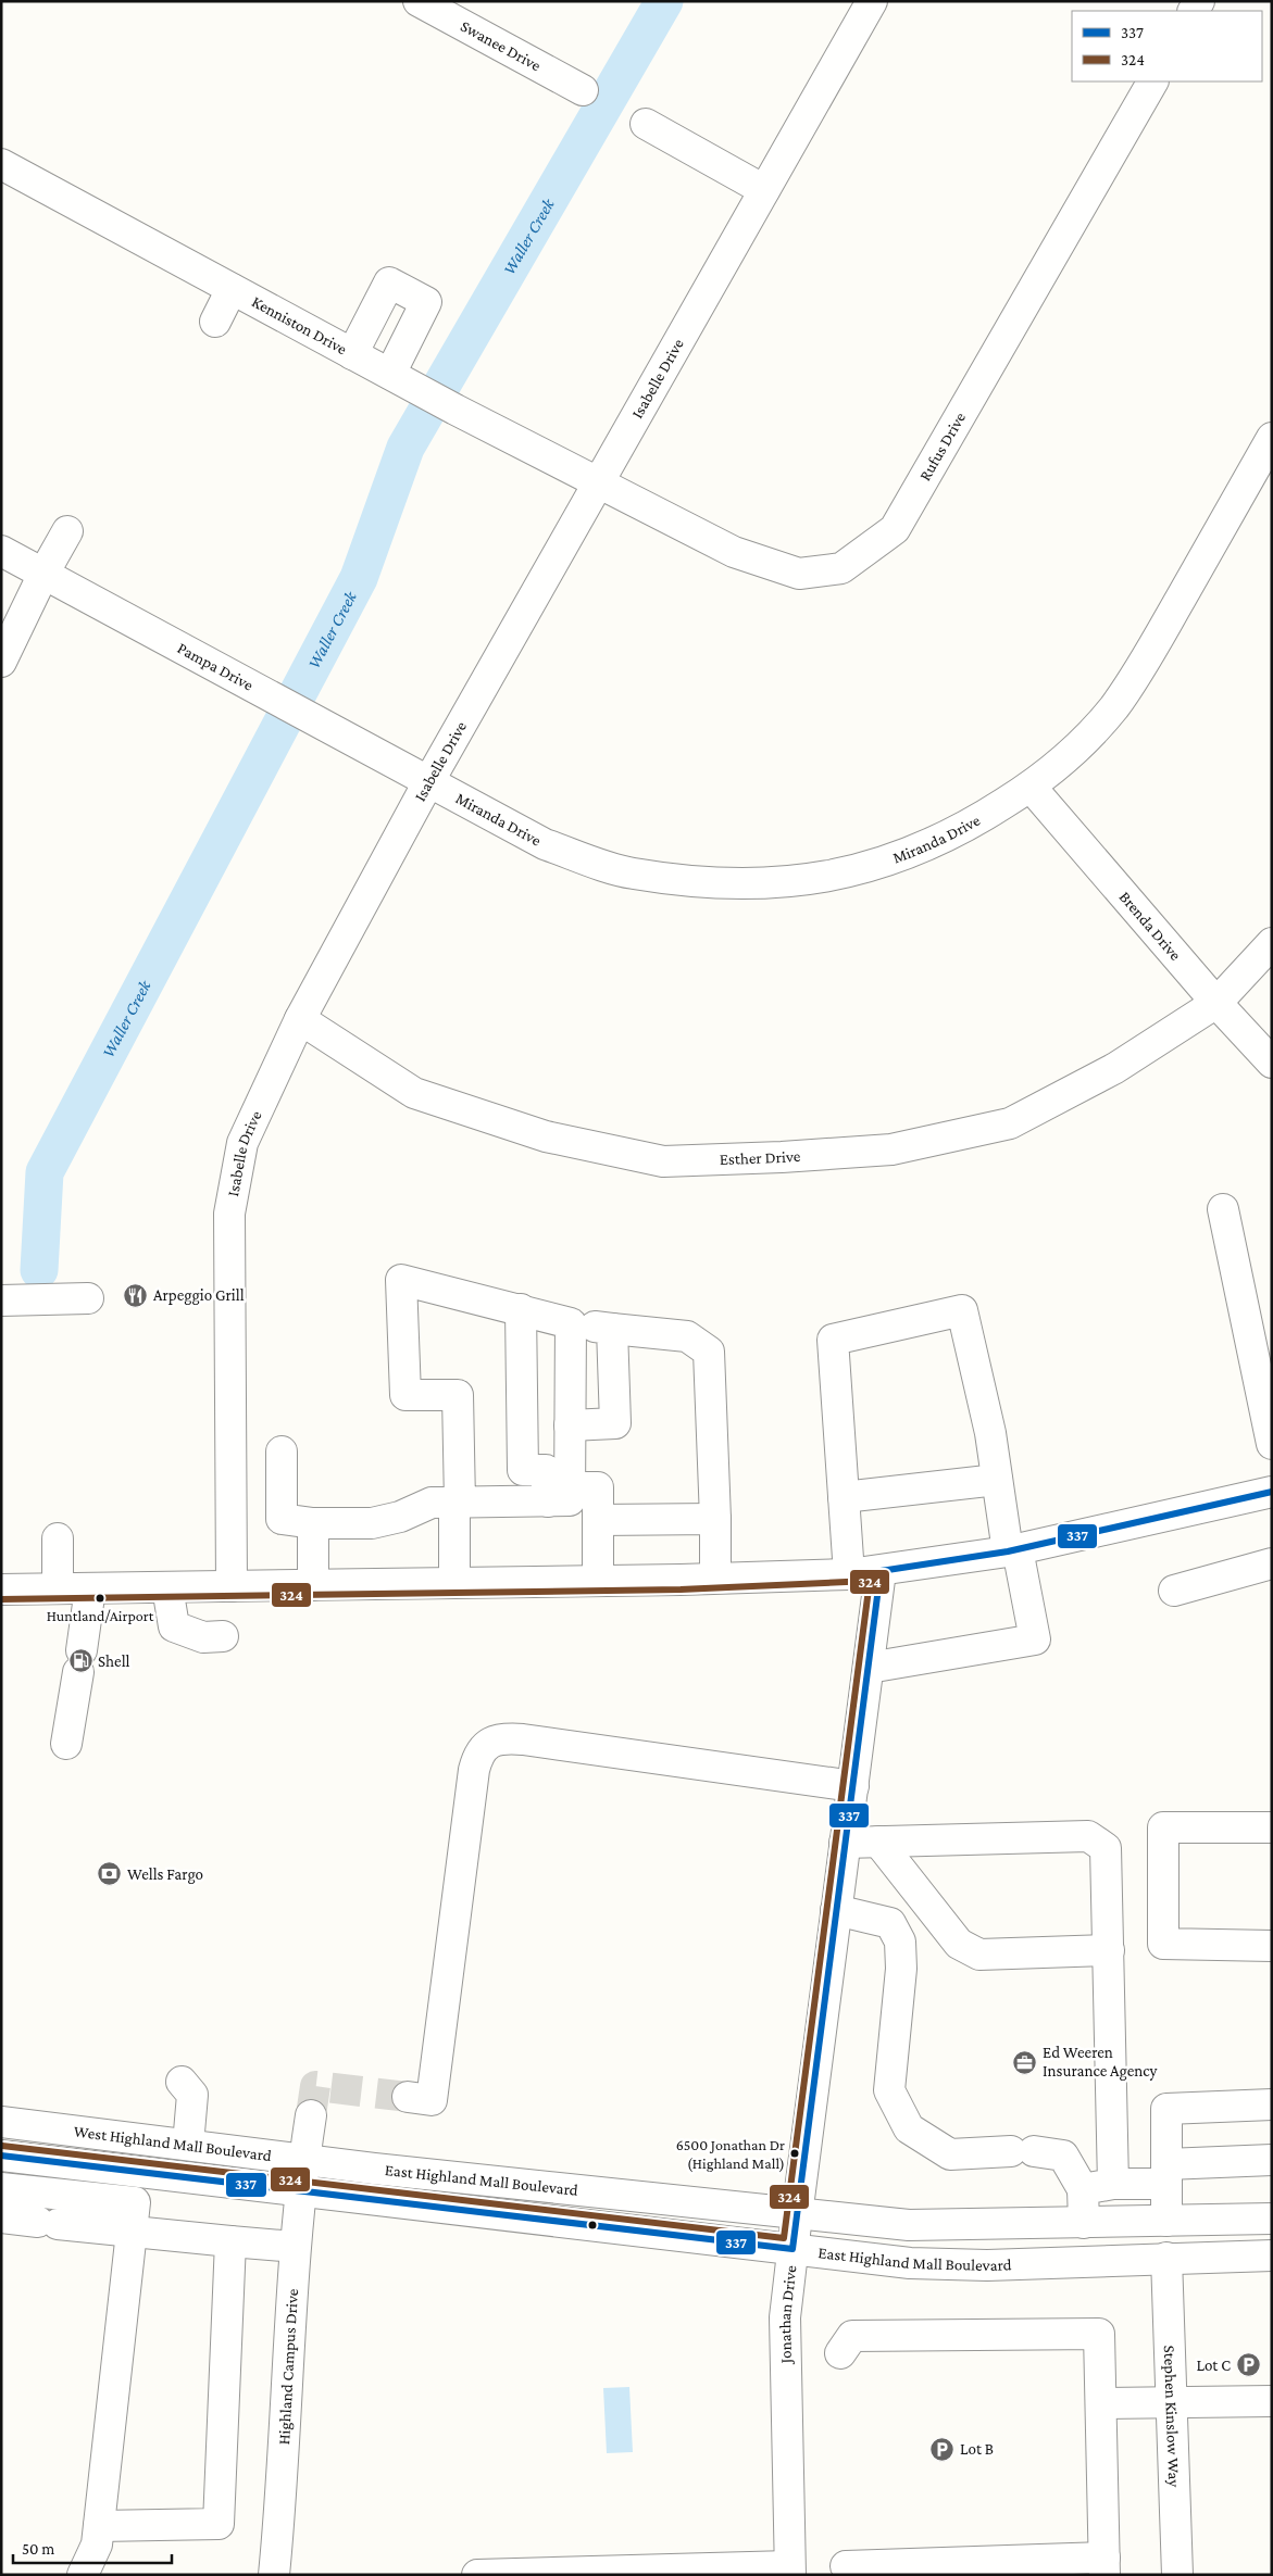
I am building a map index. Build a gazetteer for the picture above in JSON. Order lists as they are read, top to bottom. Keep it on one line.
{"streets":{"street":["Swanee Drive","Kenniston Drive","Isabelle Drive","Rufus Drive","Pampa Drive","Miranda Drive","Brenda Drive","Esther Drive","West Highland Mall Boulevard","East Highland Mall Boulevard","Jonathan Drive","Highland Campus Drive","Stephen Kinslow Way"]},"crossings":[["Kenniston Drive","Isabelle Drive"],["Kenniston Drive","Rufus Drive"],["Isabelle Drive","Rufus Drive"],["Isabelle Drive","Pampa Drive"],["Isabelle Drive","Miranda Drive"],["Isabelle Drive","Esther Drive"],["Pampa Drive","Miranda Drive"],["Miranda Drive","Brenda Drive"],["Brenda Drive","Esther Drive"],["West Highland Mall Boulevard","East Highland Mall Boulevard"],["West Highland Mall Boulevard","Highland Campus Drive"],["East Highland Mall Boulevard","Jonathan Drive"],["East Highland Mall Boulevard","Highland Campus Drive"],["East Highland Mall Boulevard","Stephen Kinslow Way"]],"water":["Waller Creek"],"places":{"restaurant":["Arpeggio Grill"],"other":["Huntland/Airport","6500 Jonathan Dr (Highland Mall)"],"fuel station":["Shell"],"bank":["Wells Fargo"],"office":["Ed Weeren Insurance Agency"],"parking":["Lot C","Lot B"]},"lines":["transit line 337","transit line 324"],"legend":["337","324"],"scale_bar":"50 m"}
